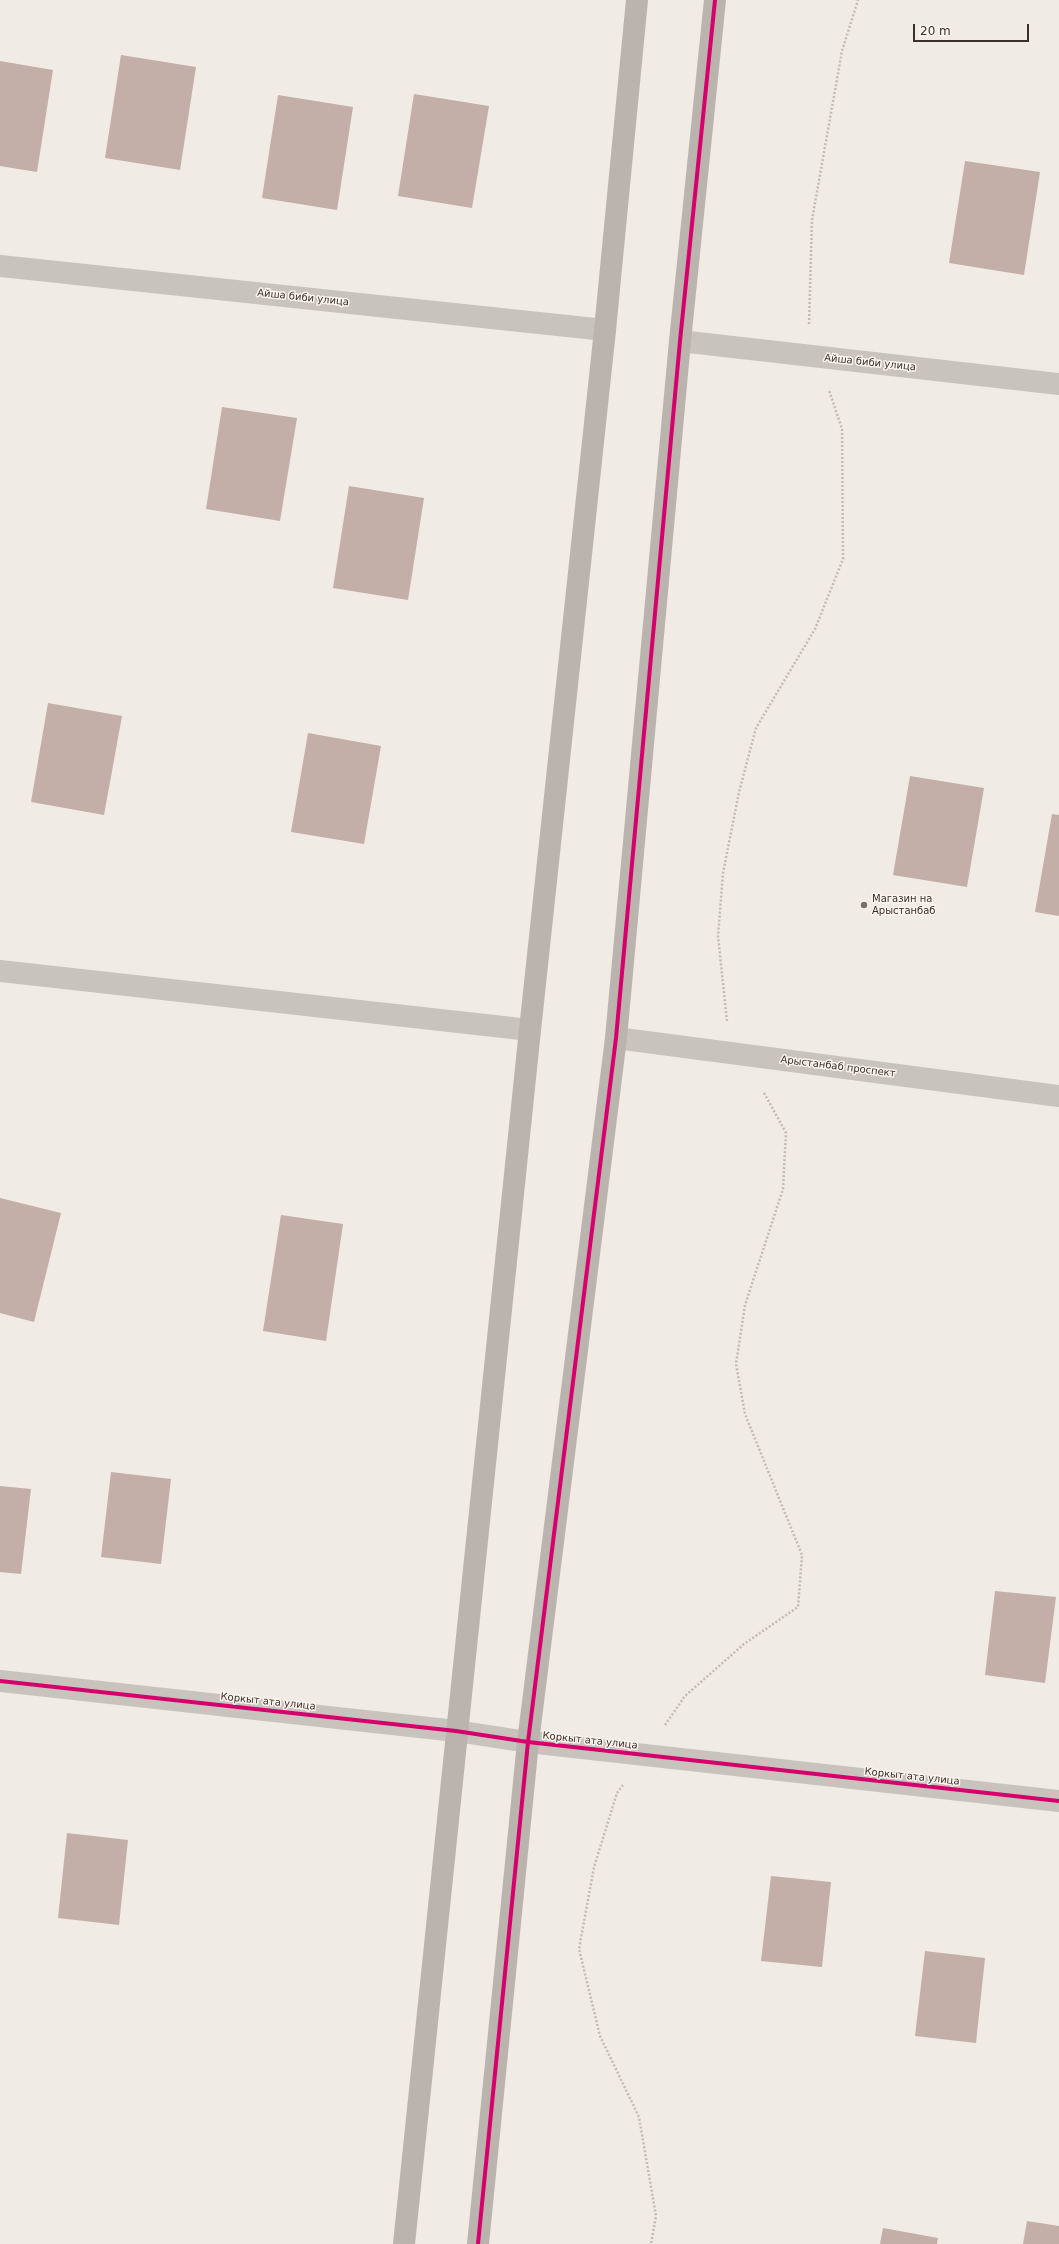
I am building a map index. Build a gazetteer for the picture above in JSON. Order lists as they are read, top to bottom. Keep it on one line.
{"streets":{"street":["Айша биби улица","Арыстанбаб проспект","Коркыт ата улица"]},"places":["Магазин на Арыстанбаб"],"scale_bar":"20 m"}
